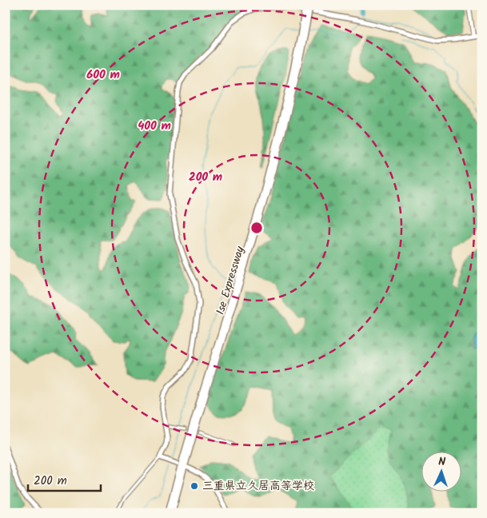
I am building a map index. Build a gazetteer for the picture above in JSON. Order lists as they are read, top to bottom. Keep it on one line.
{"streets":{"highway":["Ise Expressway"]},"places":["三重県立久居高等学校"],"scale_bar":"200 m","north":"top","rings":["600 m","400 m","200 m"]}
